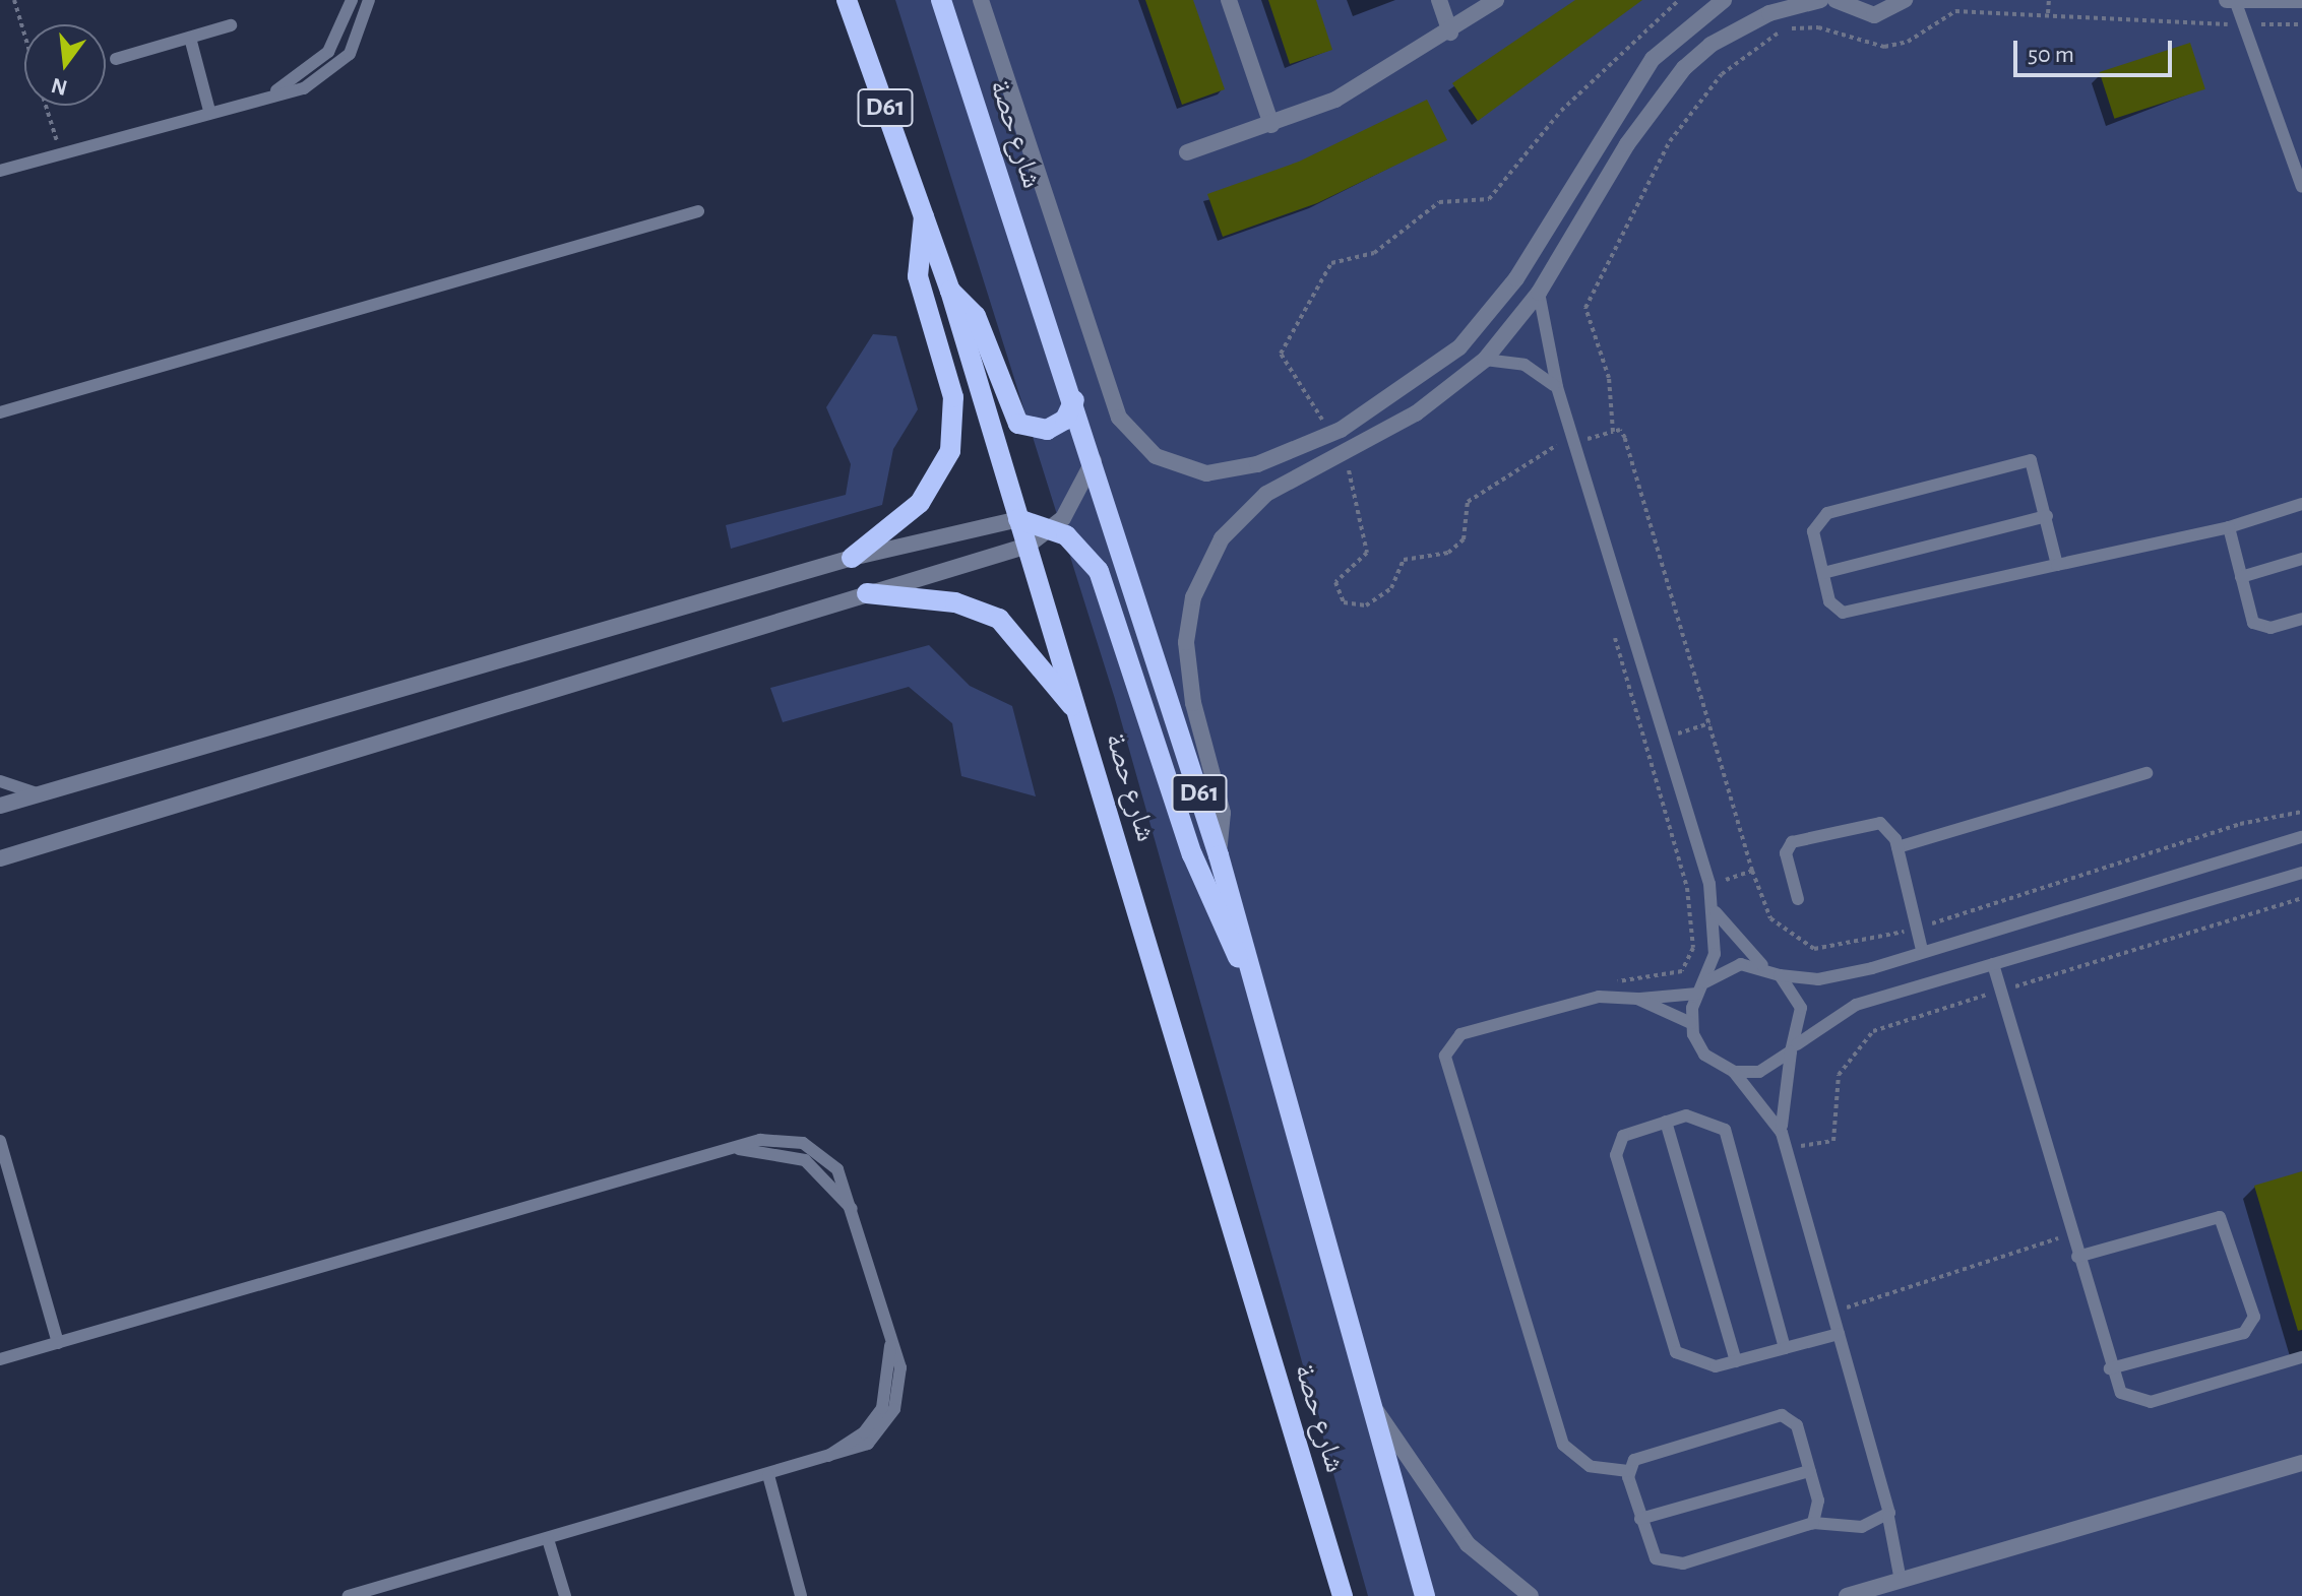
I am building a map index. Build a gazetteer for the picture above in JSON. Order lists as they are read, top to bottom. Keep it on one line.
{"streets":{"main road":["D61","شارع حصة"]},"scale_bar":"50 m","north":"bottom"}
